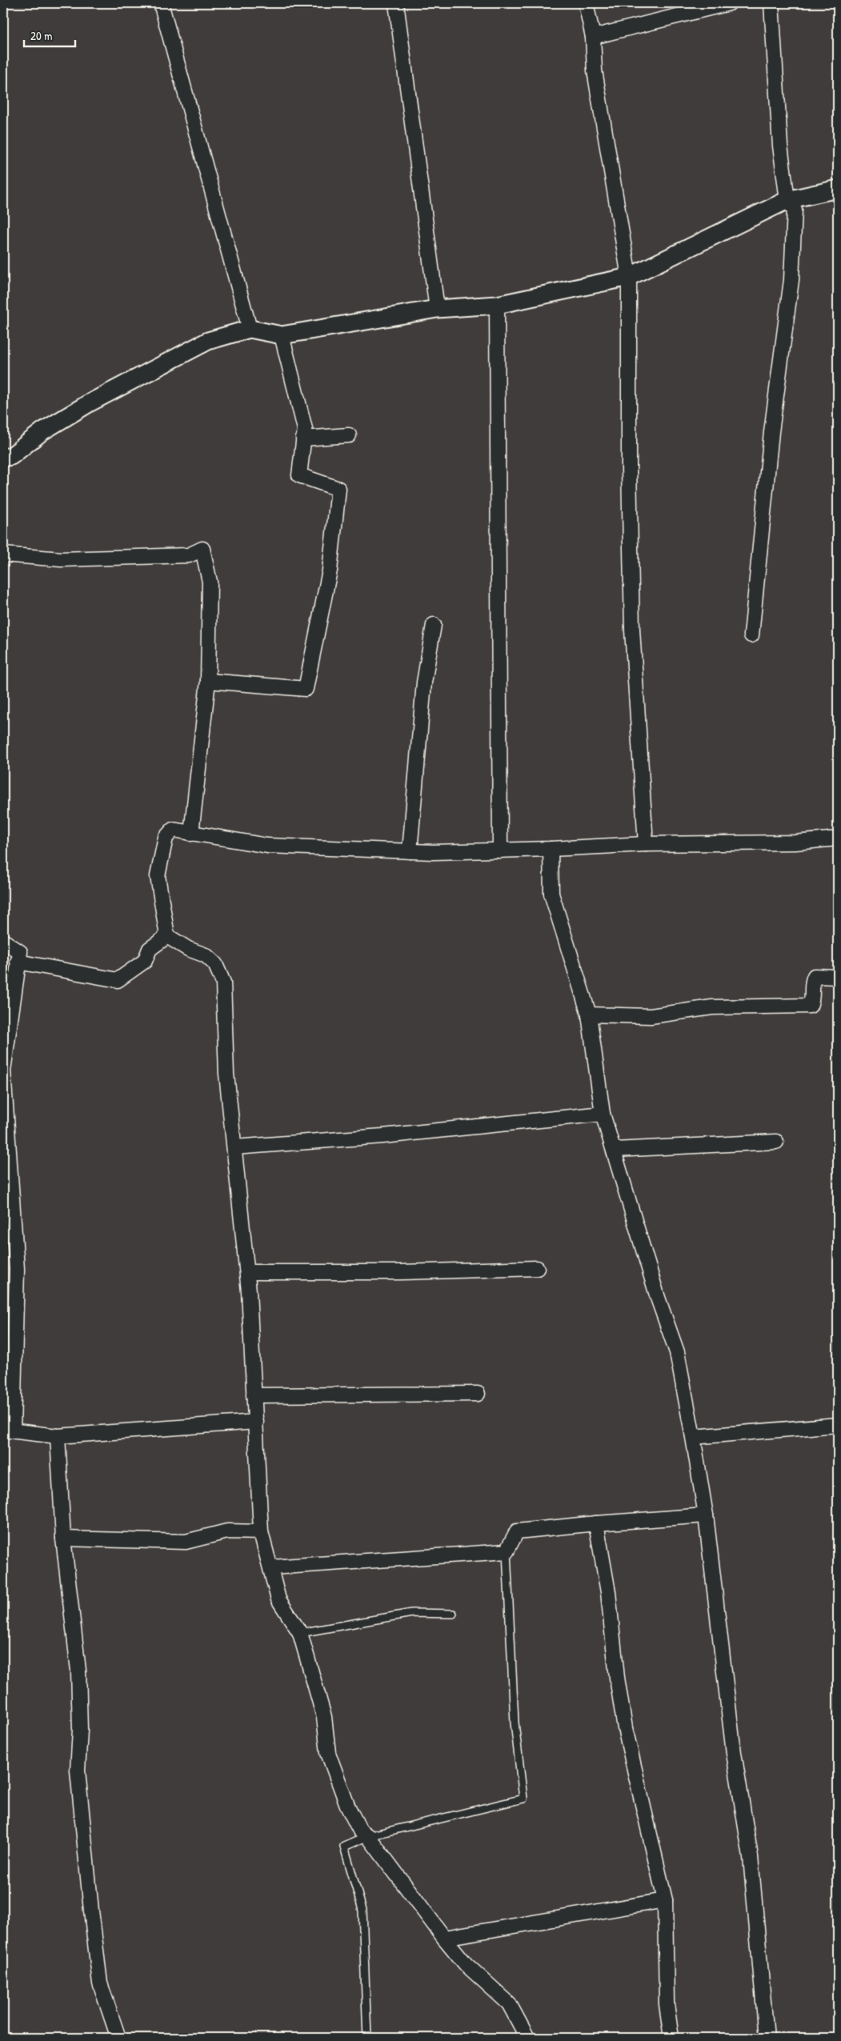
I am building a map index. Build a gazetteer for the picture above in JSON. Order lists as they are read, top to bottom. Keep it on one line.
{"scale_bar":"20 m"}
